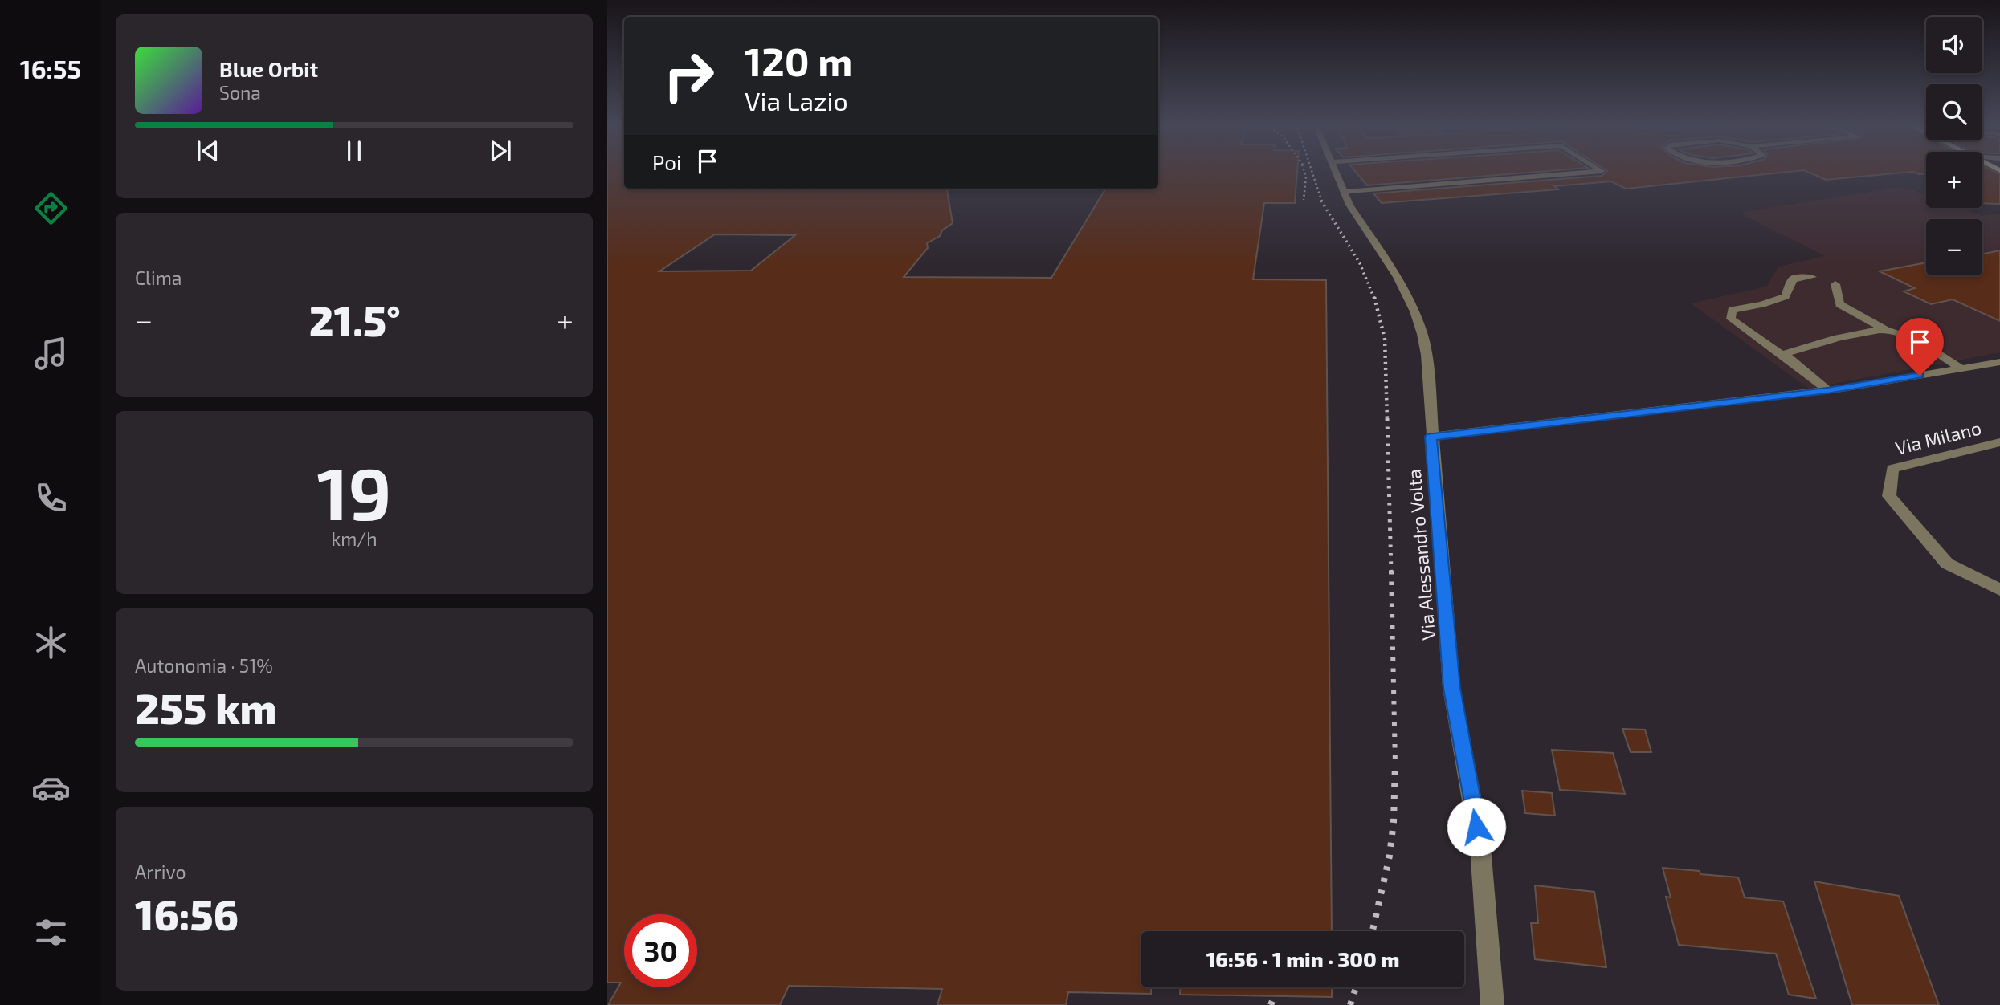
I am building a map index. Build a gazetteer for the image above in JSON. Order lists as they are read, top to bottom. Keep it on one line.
{"streets":{"street":["Via Milano","Via Alessandro Volta"]},"page":{"tabs":"16:55","map_buttons":["+","−"],"turn":["120 m","Via Lazio"],"song":["Blue Orbit","Sona"],"then":"Poi","tile":["Clima",["19","km/h"],["Autonomia · 51%","255 km"],["Arrivo","16:56"]],"heat":["−","21.5°","+"],"limit":"30","trip":"16:56 · 1 min · 300 m"}}
